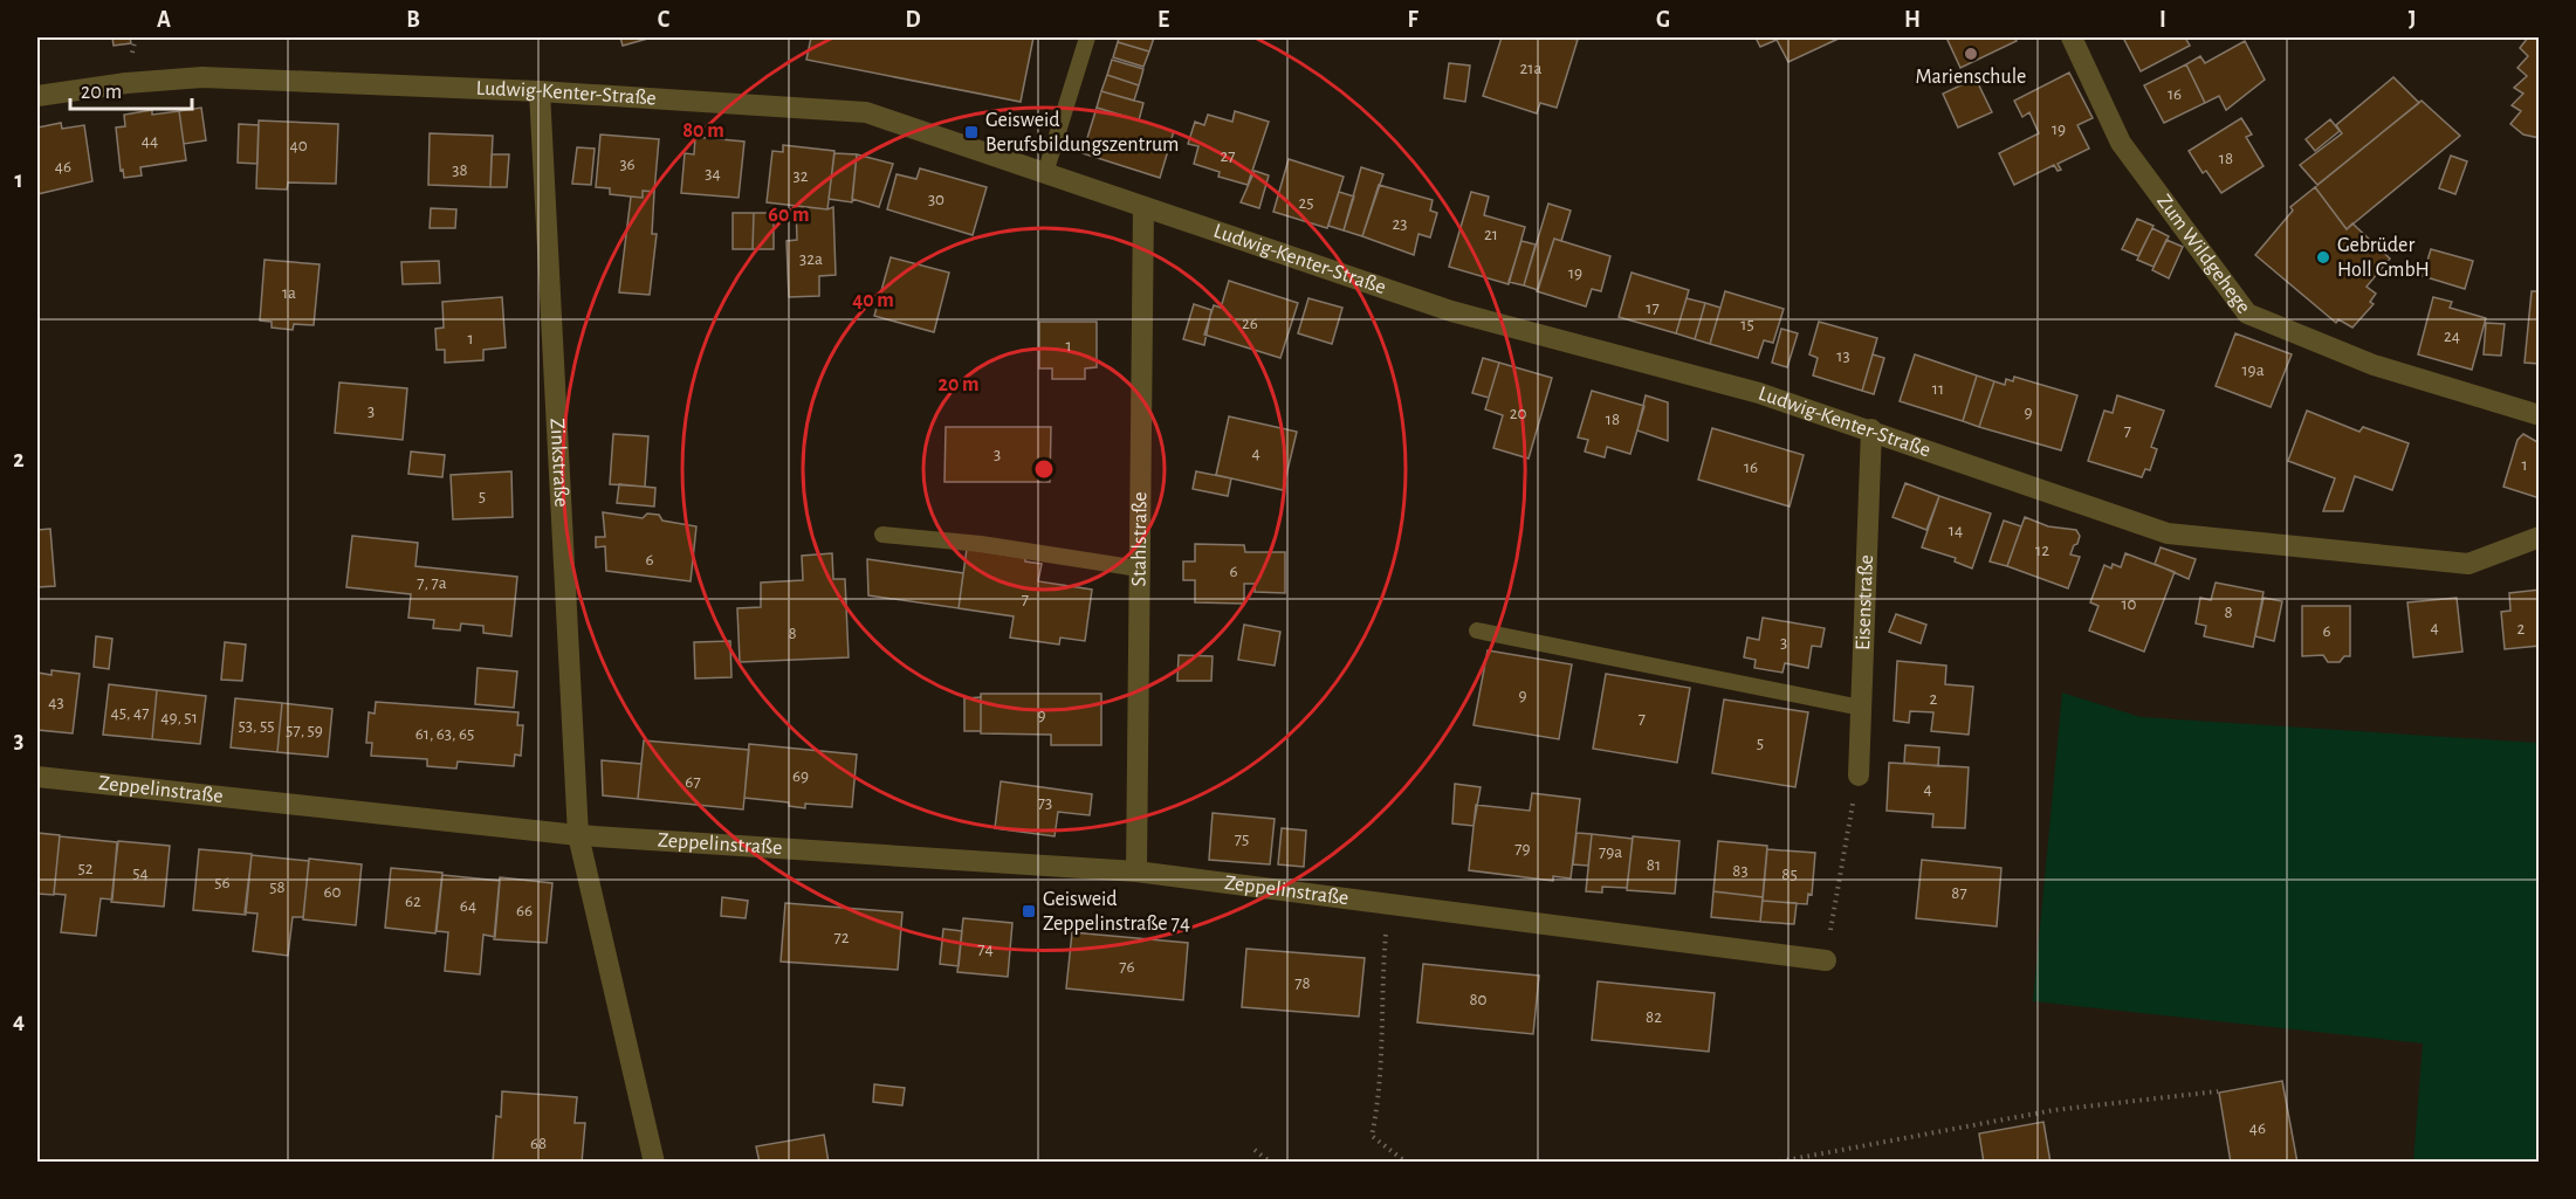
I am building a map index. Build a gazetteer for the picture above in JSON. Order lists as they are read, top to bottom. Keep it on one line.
{"streets":{"street":["Ludwig-Kenter-Straße","Zum Wildgehege","Zinkstraße","Stahlstraße","Eisenstraße","Zeppelinstraße"]},"crossings":[["Ludwig-Kenter-Straße","Zinkstraße"],["Ludwig-Kenter-Straße","Stahlstraße"],["Ludwig-Kenter-Straße","Eisenstraße"],["Zinkstraße","Zeppelinstraße"],["Stahlstraße","Zeppelinstraße"]],"places":{"other":["Marienschule","Gebrüder Holl GmbH"],"transit":["Geisweid Berufsbildungszentrum","Geisweid Zeppelinstraße 74"]},"house_numbers":["21a","16","19","44","40","27","18","36","46","38","34","32","30","25","23","21","32a","19","1a","17","26","15","24","1","1","13","19a","11","3","9","20","18","7","4","3","1","16","5","14","12","6","6","7, 7a","7","10","8","4","2","6","8","3","9","2","43","45, 47","9","49, 51","7","53, 55","57, 59","61, 63, 65","5","69","67","4","73","75","79","79a","81","52","83","54","85","56","58","60","87","62","64","66","72","74","76","78","80","82","46","68"],"scale_bar":"20 m","grid":{"columns":["A","B","C","D","E","F","G","H","I","J"],"rows":["1","2","3","4"]},"rings":["80 m","60 m","40 m","20 m"]}
